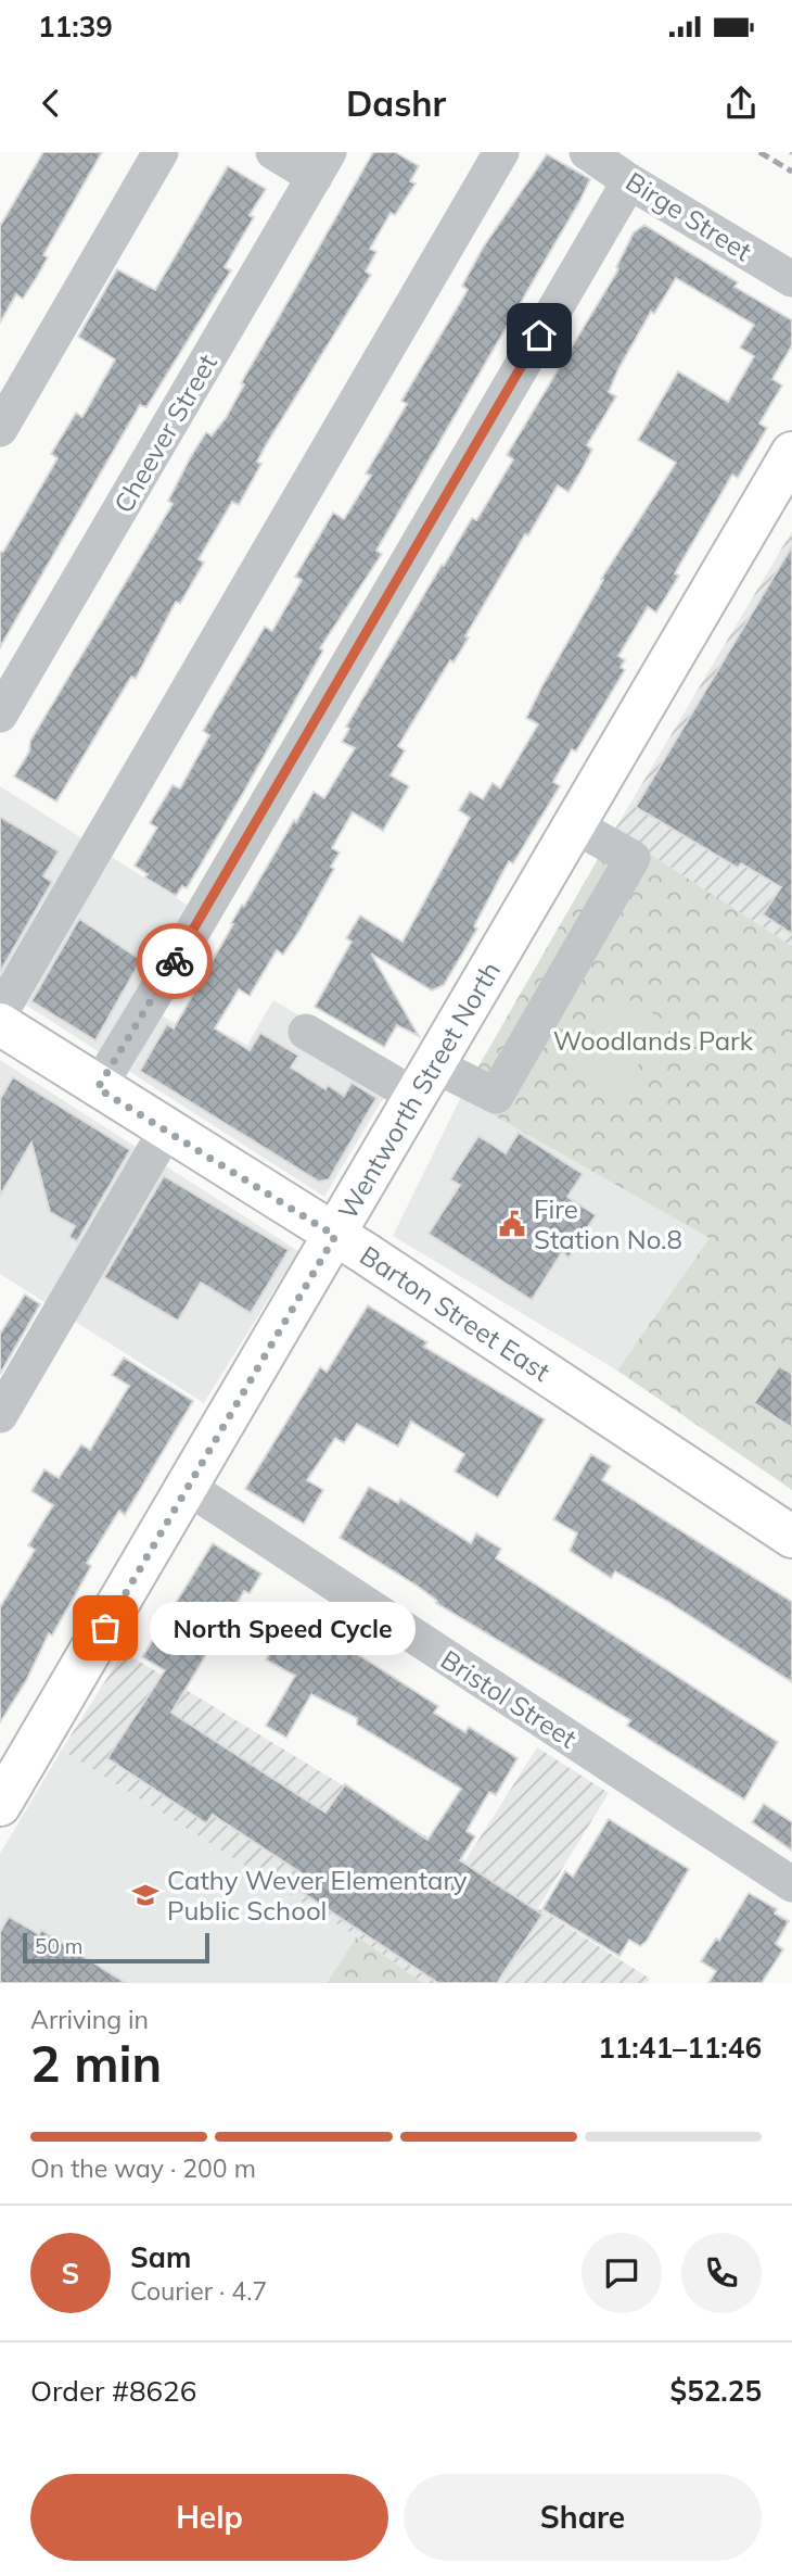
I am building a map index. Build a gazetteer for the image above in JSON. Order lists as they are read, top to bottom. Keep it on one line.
{"streets":{"main road":["Wentworth Street North","Barton Street East"],"street":["Birge Street","Cheever Street","Bristol Street"]},"crossings":[["Wentworth Street North","Barton Street East"],["Wentworth Street North","Bristol Street"]],"parks":["Woodlands Park"],"places":{"public building":["Fire Station No.8"],"other":["North Speed Cycle"],"school or university":["Cathy Wever Elementary Public School"]},"scale_bar":"50 m","page":{"status":"11:39","header":"Dashr","bubble":"North Speed Cycle","scale":"50 m","heading":["2 min","Arriving in","11:41–11:46"],"panel":["Sam","Courier · 4.7","Order #8626","$52.25"],"bar":"On the way · 200 m","round":"S","buttons":["Help","Share"]}}
